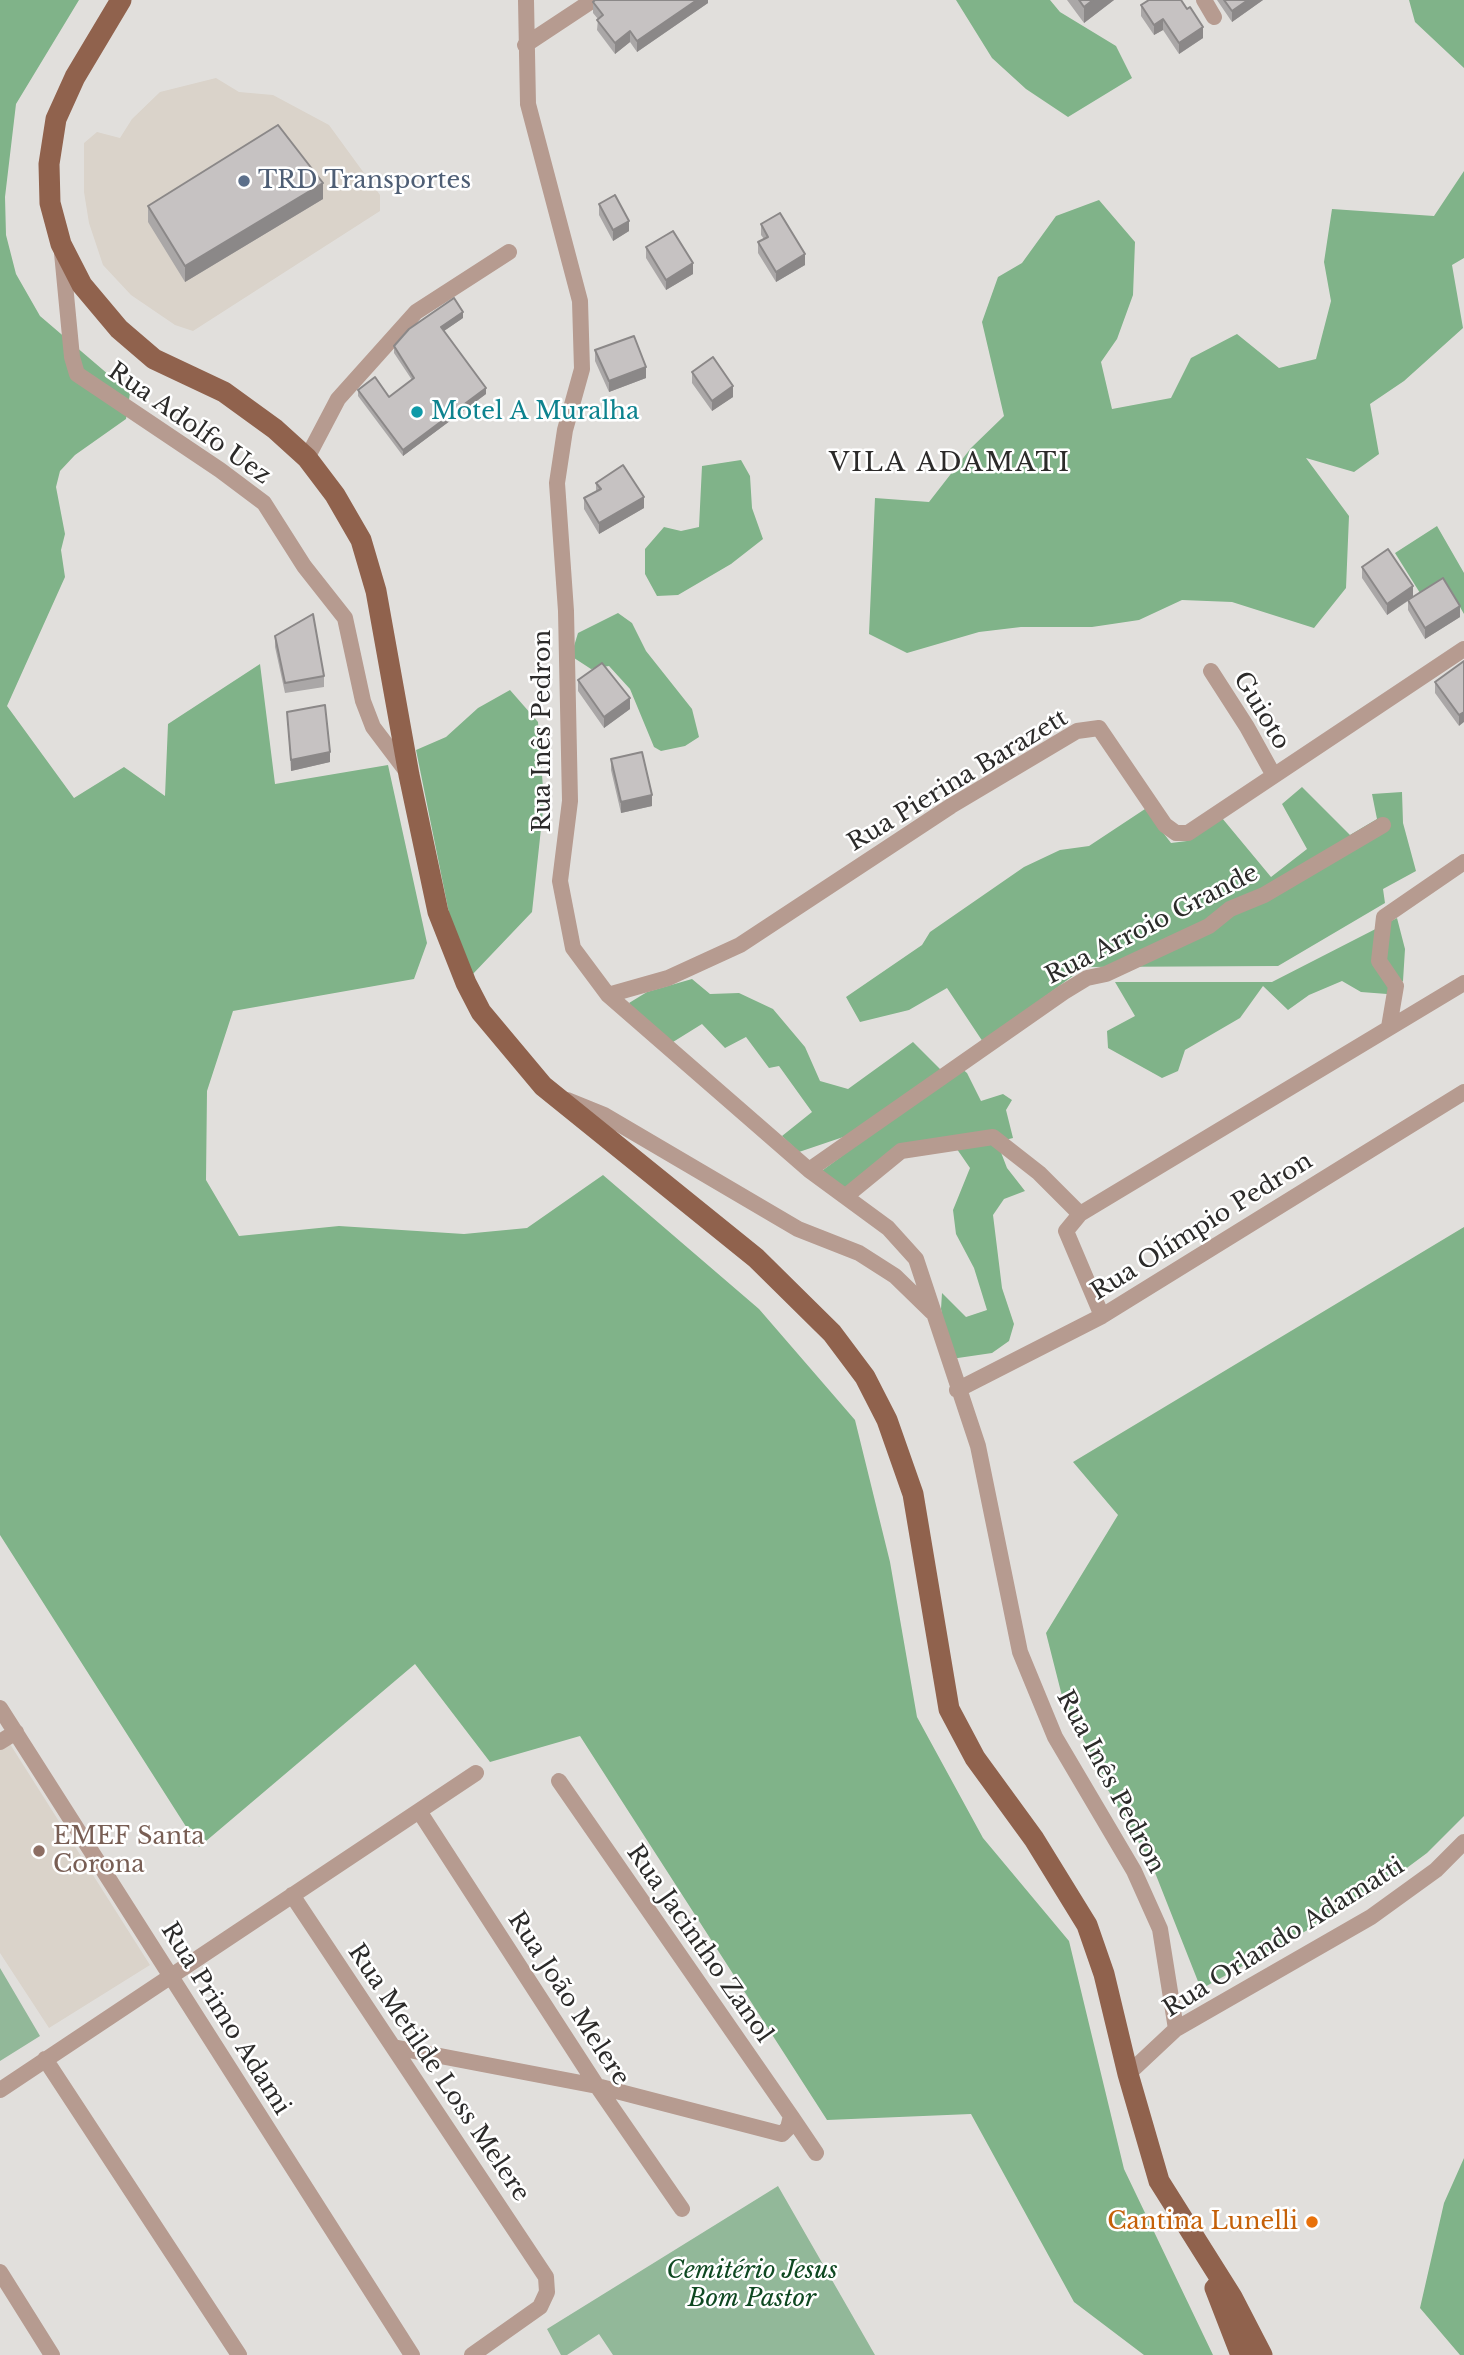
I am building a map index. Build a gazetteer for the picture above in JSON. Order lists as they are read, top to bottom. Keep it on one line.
{"streets":{"street":["Rua Adolfo Uez","Guioto","Rua Inês Pedron","Rua Pierina Barazett","Rua Arroio Grande","Rua Olímpio Pedron","Rua Orlando Adamatti","Rua Jacintho Zanol","Rua João Melere","Rua Primo Adami","Rua Metilde Loss Melere"]},"crossings":[["Guioto","Rua Pierina Barazett"],["Rua Inês Pedron","Rua Pierina Barazett"],["Rua Inês Pedron","Rua Arroio Grande"],["Rua Inês Pedron","Rua Olímpio Pedron"],["Rua Inês Pedron","Rua Orlando Adamatti"]],"districts":["VILA ADAMATI"],"parks":["Cemitério Jesus Bom Pastor"],"places":["TRD Transportes","Motel A Muralha","EMEF Santa Corona","Cantina Lunelli"]}
